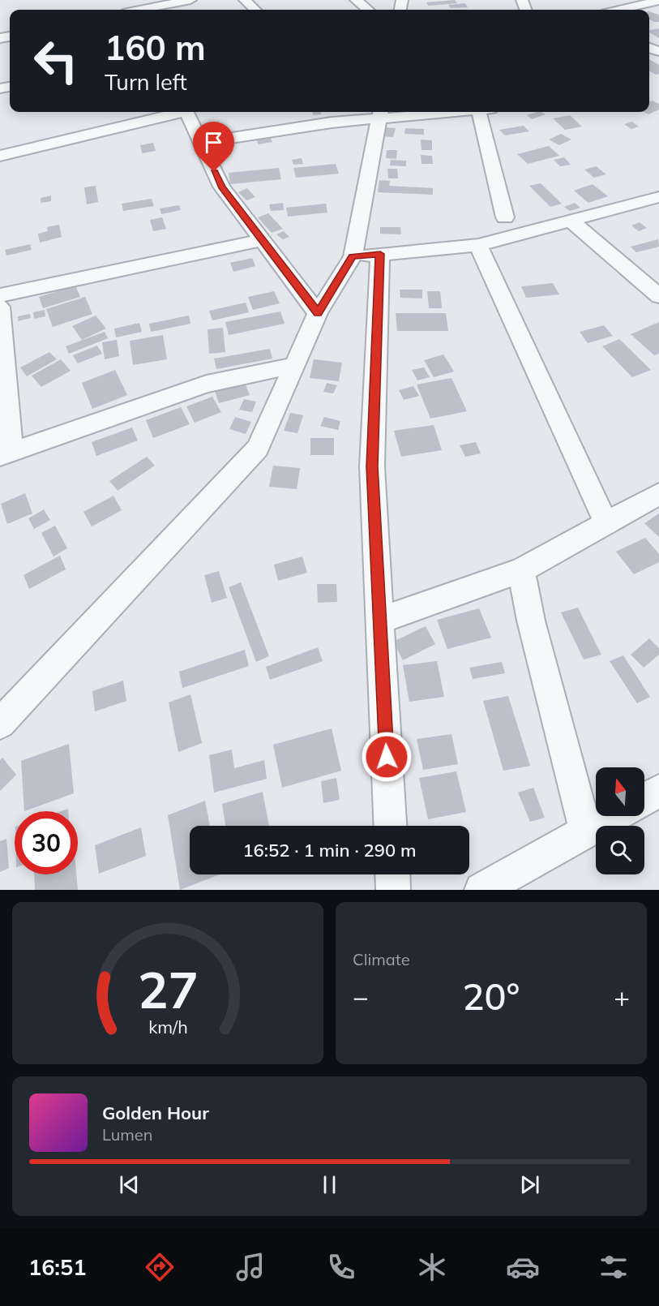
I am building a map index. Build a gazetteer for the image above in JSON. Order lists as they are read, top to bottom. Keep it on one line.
{"north":"top","page":{"turn":["160 m","Turn left"],"limit":"30","trip":"16:52 · 1 min · 290 m","tile":"Climate","heat":["−","20°","+"],"song":["Golden Hour","Lumen"],"tabs":"16:51","gauge":["27","km/h"]}}
